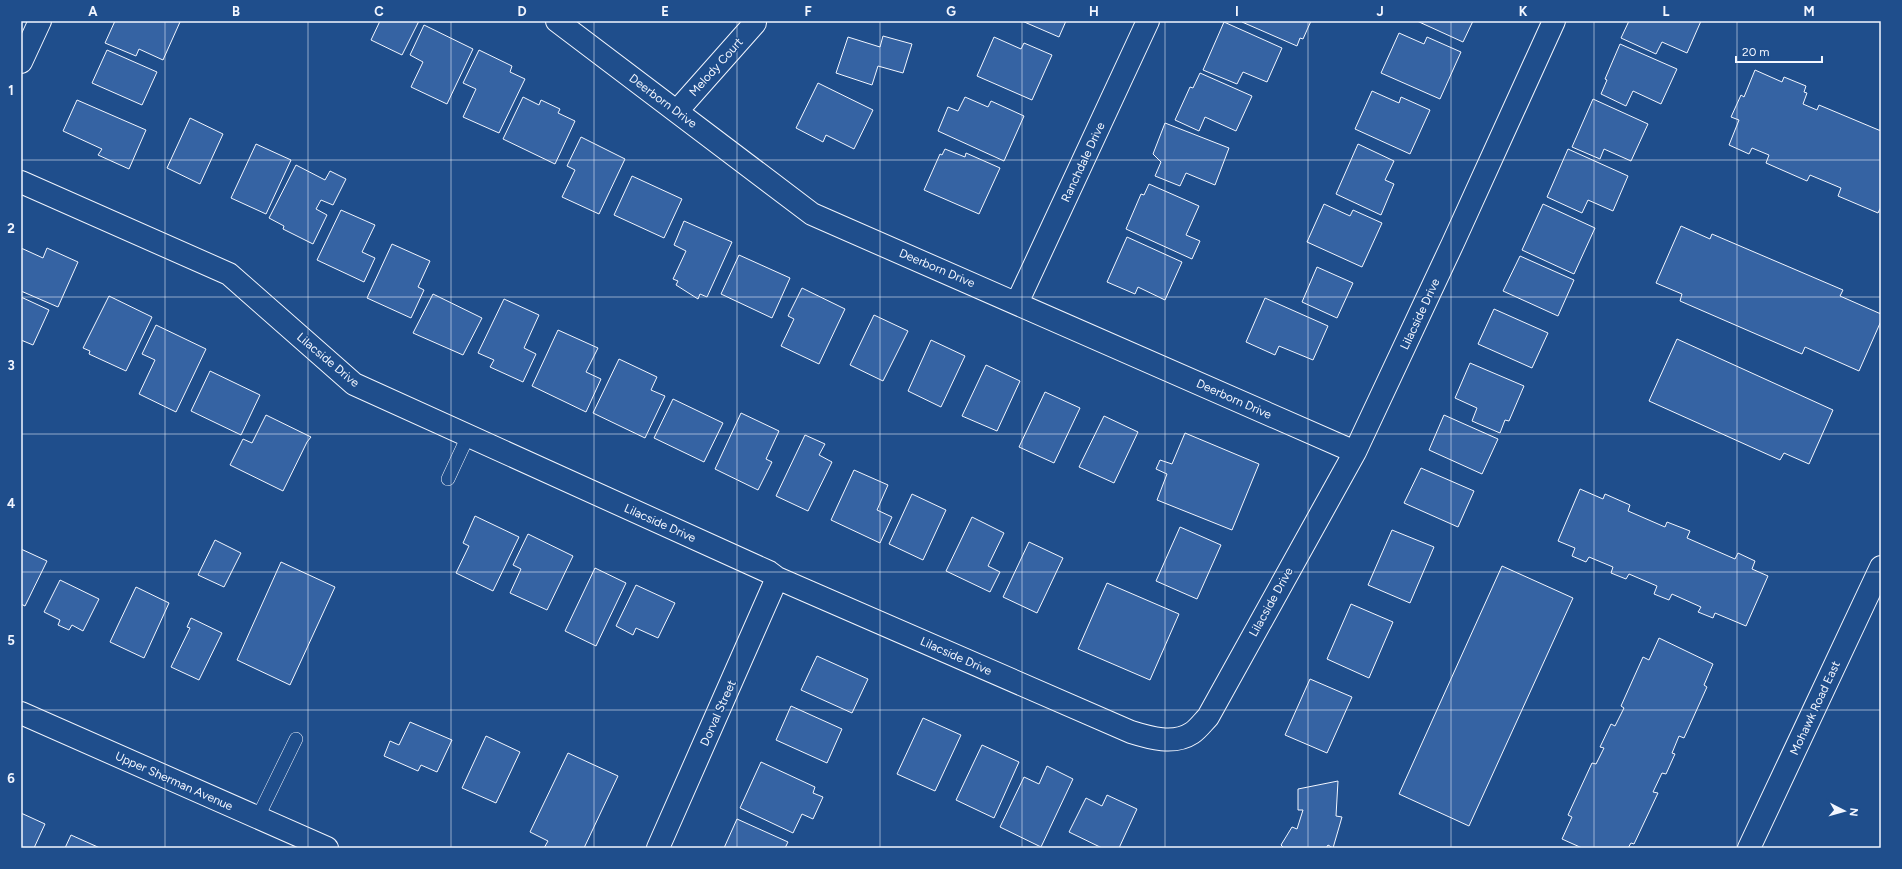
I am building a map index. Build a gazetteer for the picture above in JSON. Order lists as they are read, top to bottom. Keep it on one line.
{"streets":{"street":["Melody Court","Deerborn Drive","Ranchdale Drive","Lilacside Drive","Mohawk Road East","Dorval Street","Upper Sherman Avenue"]},"crossings":[["Melody Court","Deerborn Drive"],["Deerborn Drive","Ranchdale Drive"],["Deerborn Drive","Lilacside Drive"],["Lilacside Drive","Dorval Street"]],"scale_bar":"20 m","north":"right","grid":{"columns":["A","B","C","D","E","F","G","H","I","J","K","L","M"],"rows":["1","2","3","4","5","6"]}}
